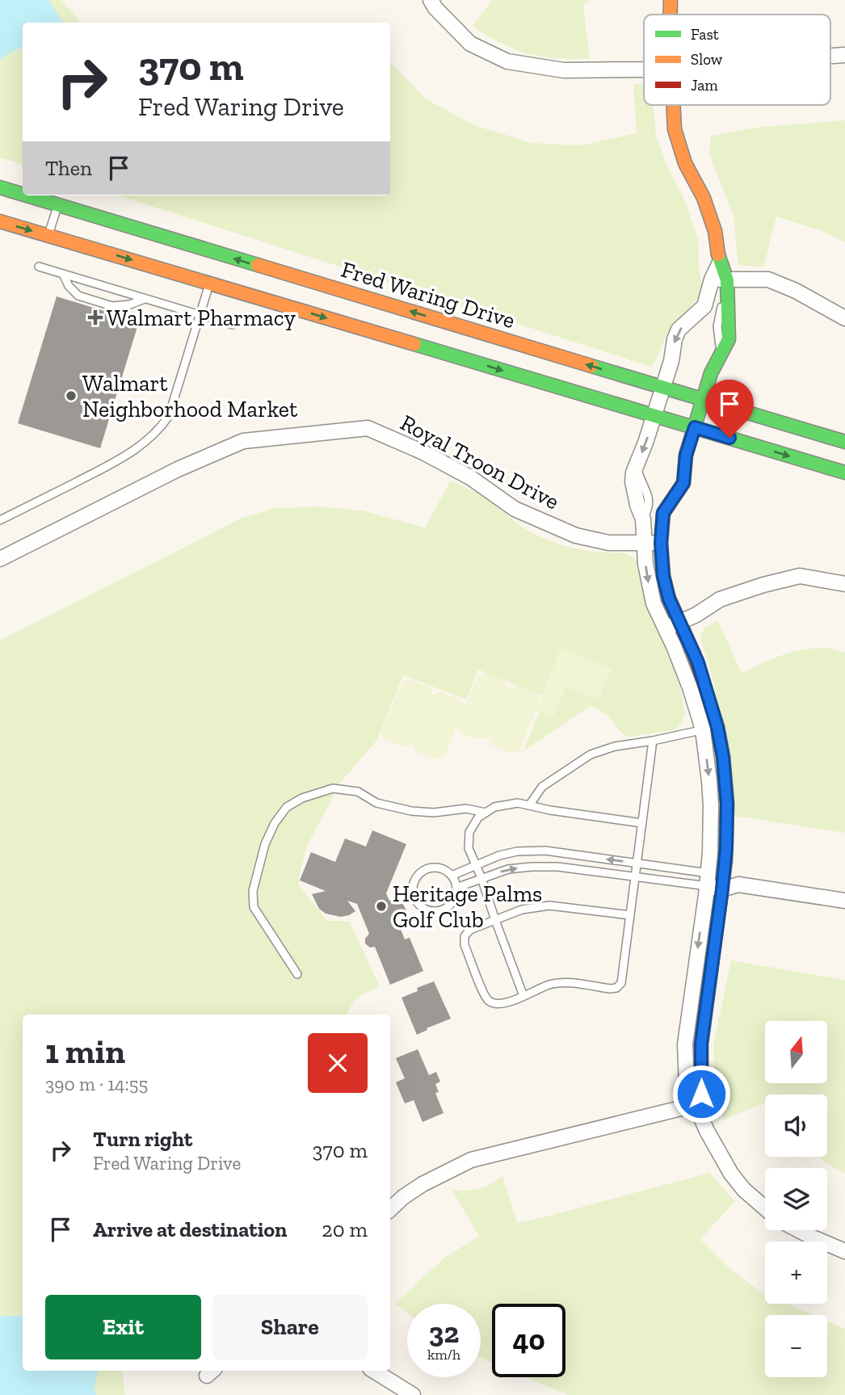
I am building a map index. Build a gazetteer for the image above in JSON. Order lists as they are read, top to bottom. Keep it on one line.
{"streets":{"main road":["Fred Waring Drive"],"street":["Royal Troon Drive"]},"places":{"health":["Walmart Pharmacy"],"other":["Walmart Neighborhood Market","Heritage Palms Golf Club"]},"legend":["Fast","Slow","Jam"],"north":"top","page":{"turn":["370 m","Fred Waring Drive"],"then":"Then","heading":["1 min","390 m · 14:55"],"map_buttons":["+","−"],"list":[{"name":"Turn right","note":"Fred Waring Drive","value":"370 m"},{"name":"Arrive at destination","value":"20 m"}],"buttons":["Exit","Share"],"speed":"32 km/h","limit":"40"}}
